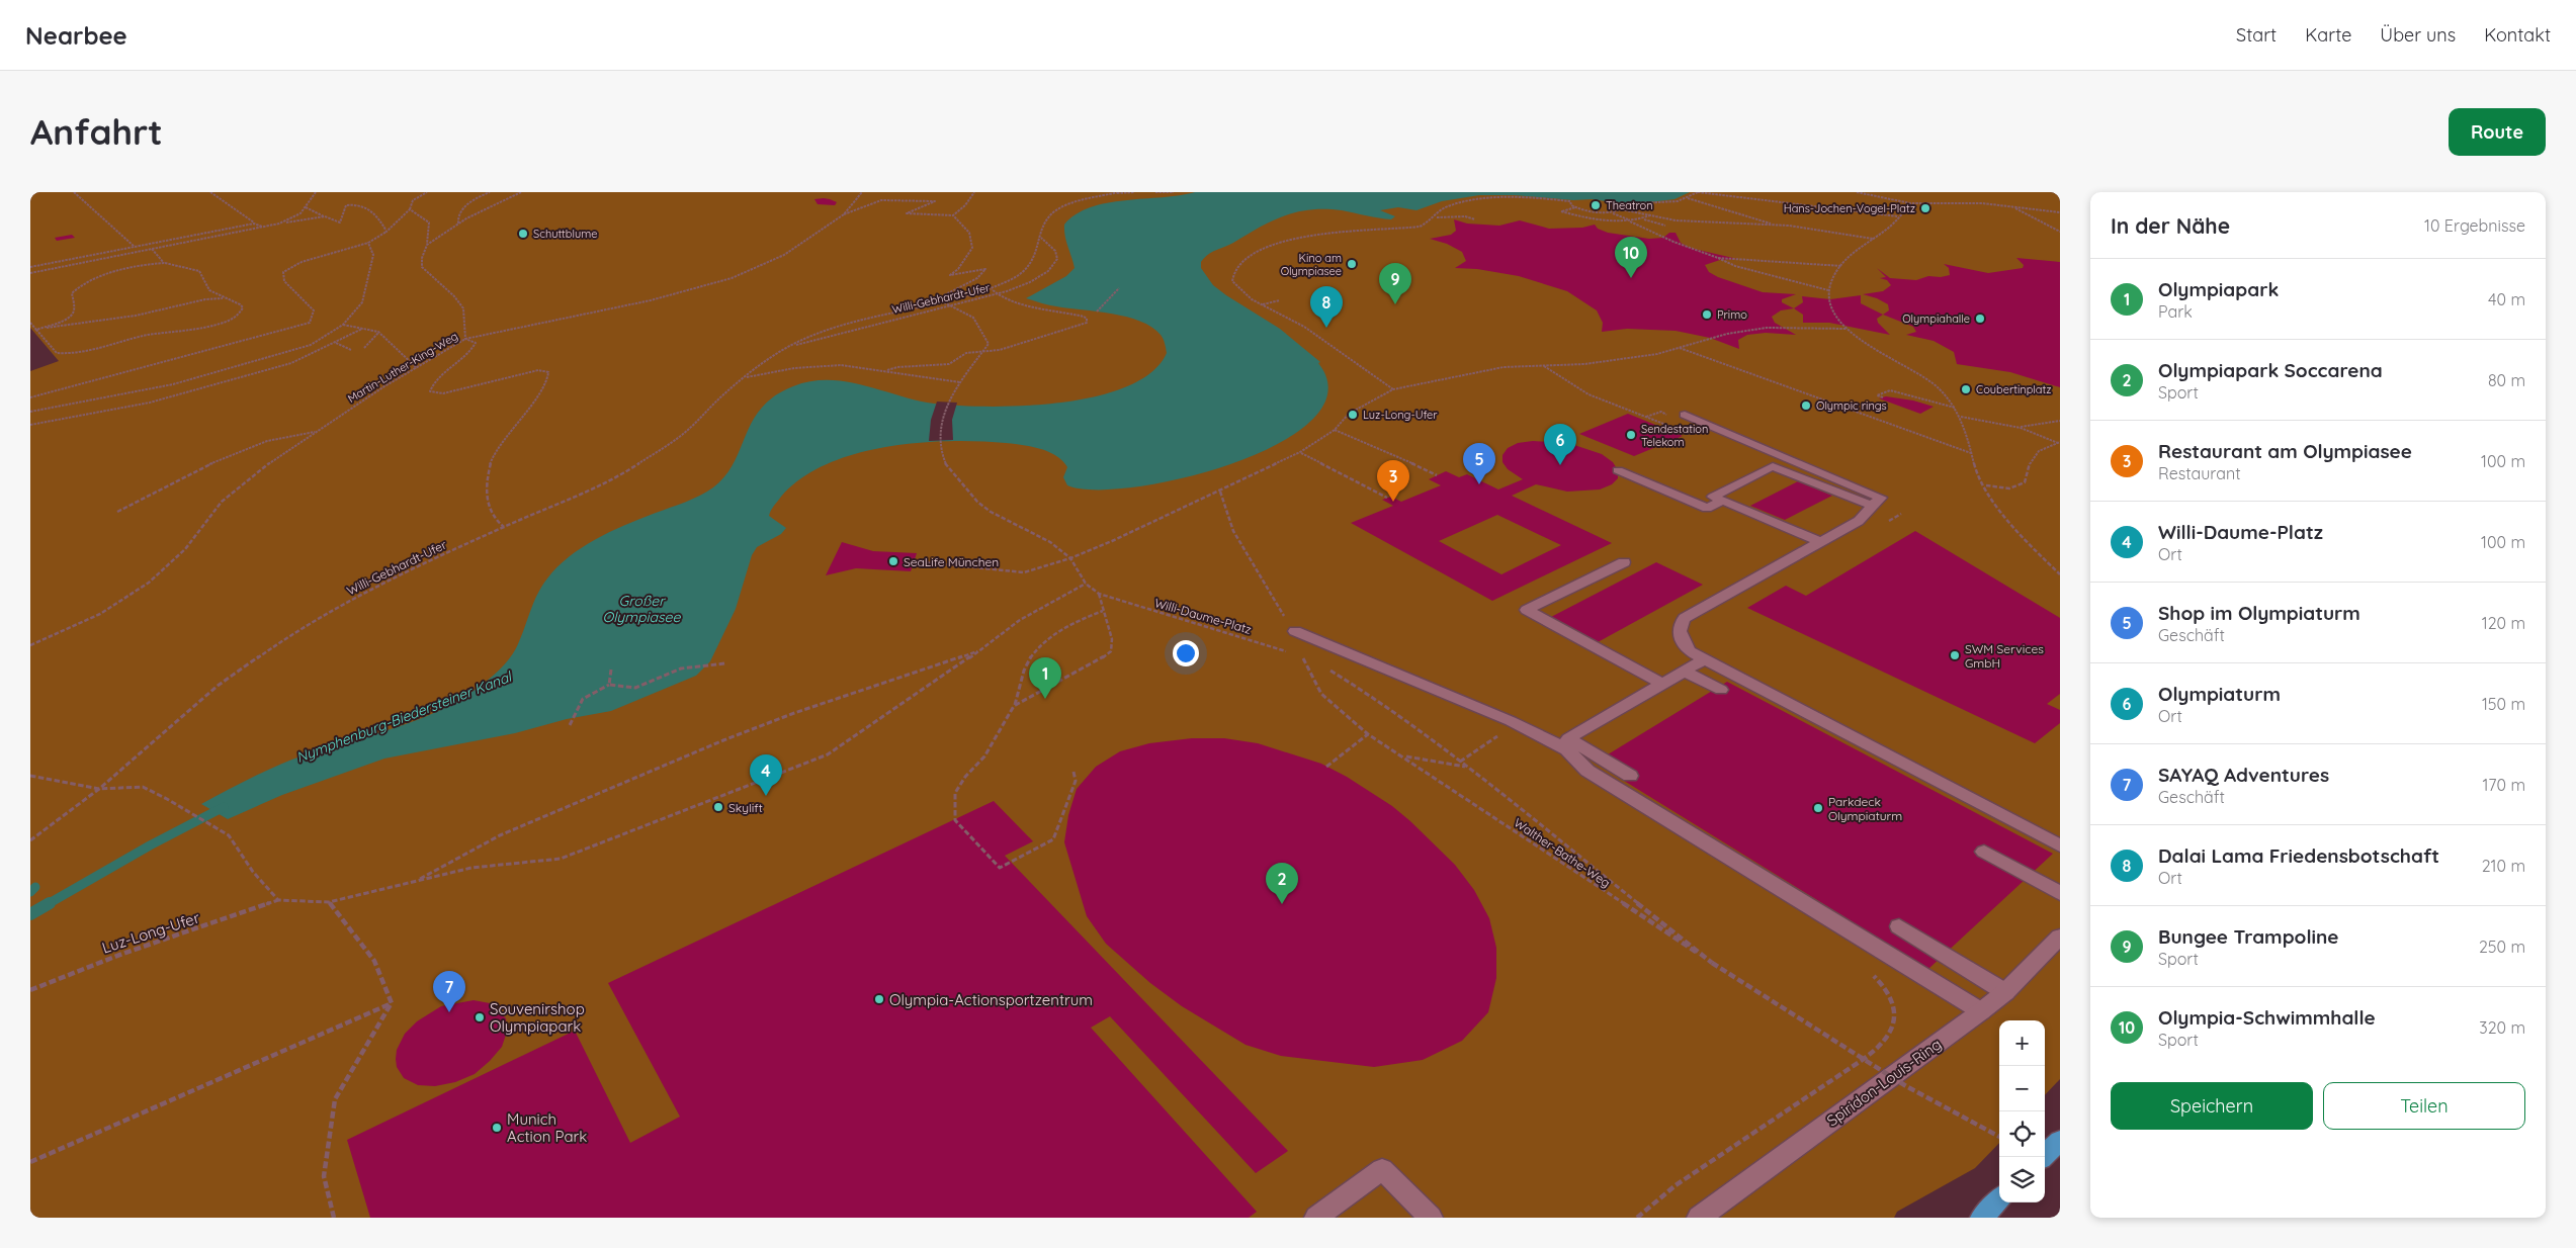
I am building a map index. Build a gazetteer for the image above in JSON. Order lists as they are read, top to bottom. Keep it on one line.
{"streets":{"street":["Spiridon-Louis-Ring"],"path":["Willi-Gebhardt-Ufer","Martin-Luther-King-Weg","Willi-Daume-Platz","Walther-Bathe-Weg","Luz-Long-Ufer"]},"water":["Großer Olympiasee","Nymphenburg-Biedersteiner Kanal"],"places":["Theatron","Hans-Jochen-Vogel-Platz","Schuttblume","Kino am Olympiasee","Primo","Olympiahalle","Coubertinplatz","Olympic rings","Luz-Long-Ufer","Sendestation Telekom","SeaLife München","SWM Services GmbH","Skylift","Parkdeck Olympiaturm","Olympia-Actionsportzentrum","Souvenirshop Olympiapark","Munich Action Park"],"page":{"header":"Nearbee","nav":["Start","Karte","Über uns","Kontakt"],"buttons":["Route",["Speichern","Teilen"]],"title":"Anfahrt","heading":["In der Nähe","10 Ergebnisse"],"pins":["10","9","8","6","5","3","1","4","2","7"],"list":[{"mark":"1","name":"Olympiapark","note":"Park","value":"40 m"},{"mark":"2","name":"Olympiapark Soccarena","note":"Sport","value":"80 m"},{"mark":"3","name":"Restaurant am Olympiasee","note":"Restaurant","value":"100 m"},{"mark":"4","name":"Willi-Daume-Platz","note":"Ort","value":"100 m"},{"mark":"5","name":"Shop im Olympiaturm","note":"Geschäft","value":"120 m"},{"mark":"6","name":"Olympiaturm","note":"Ort","value":"150 m"},{"mark":"7","name":"SAYAQ Adventures","note":"Geschäft","value":"170 m"},{"mark":"8","name":"Dalai Lama Friedensbotschaft","note":"Ort","value":"210 m"},{"mark":"9","name":"Bungee Trampoline","note":"Sport","value":"250 m"},{"mark":"10","name":"Olympia-Schwimmhalle","note":"Sport","value":"320 m"}],"map_buttons":["+","−"]}}
